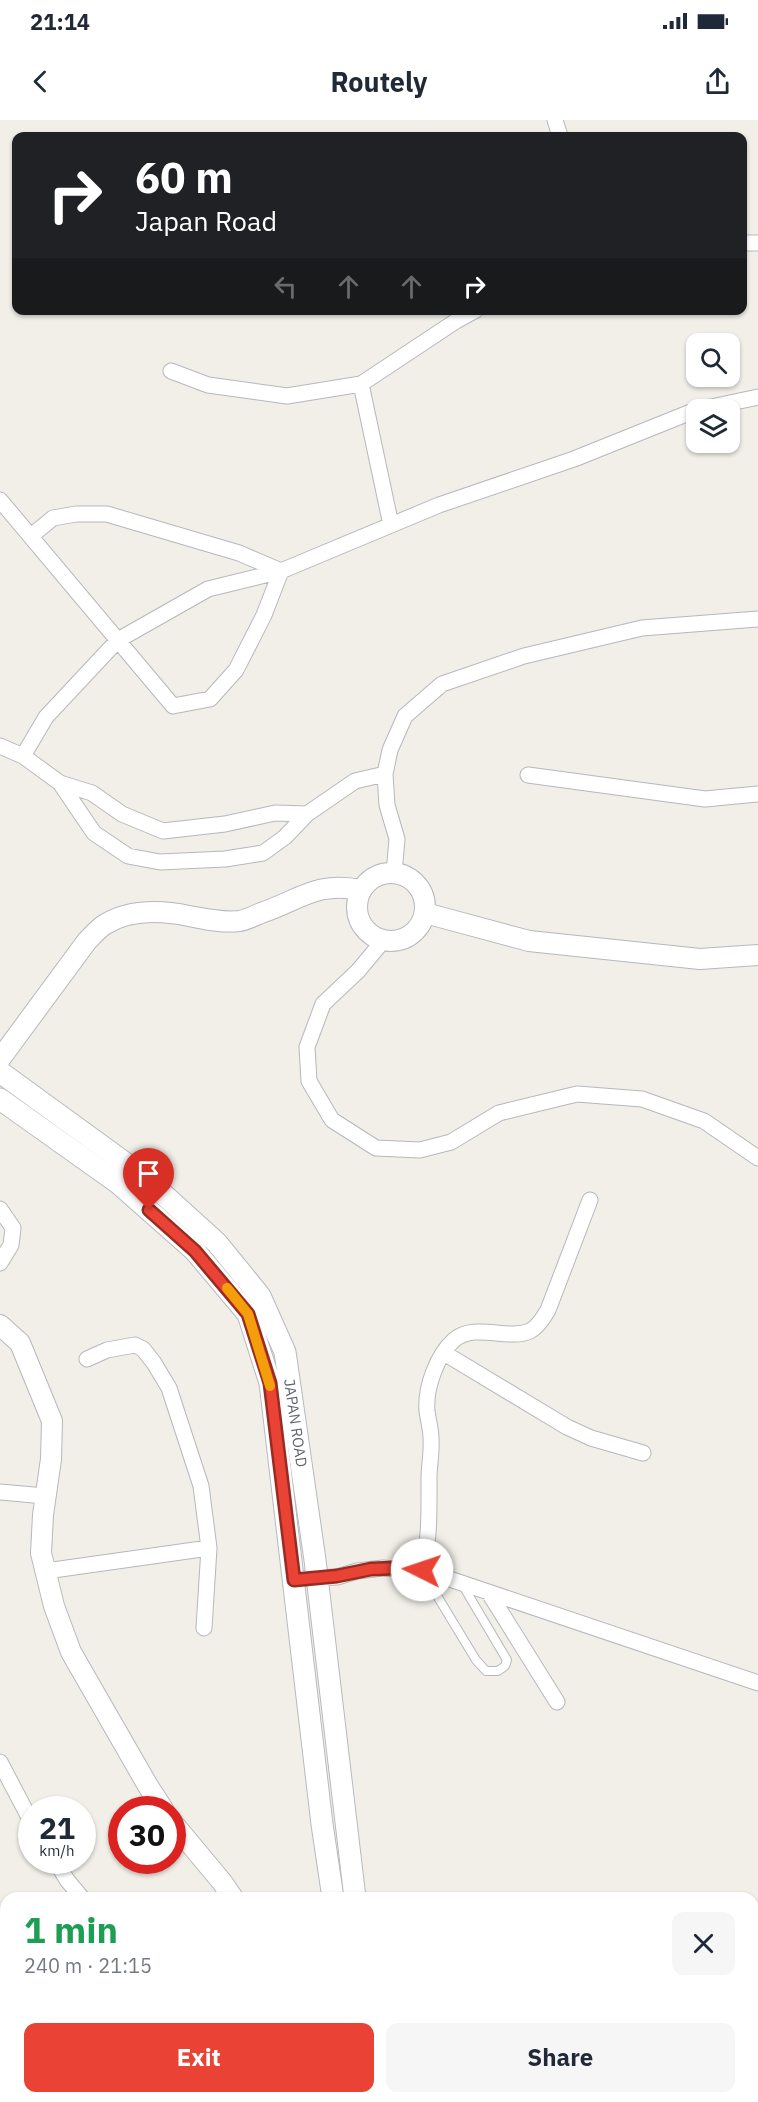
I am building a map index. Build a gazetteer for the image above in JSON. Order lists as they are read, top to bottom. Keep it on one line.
{"streets":{"main road":["JAPAN ROAD"]},"page":{"status":"21:14","header":"Routely","turn":["60 m","Japan Road"],"speed":"21 km/h","limit":"30","heading":["1 min","240 m · 21:15"],"buttons":["Exit","Share"]}}
